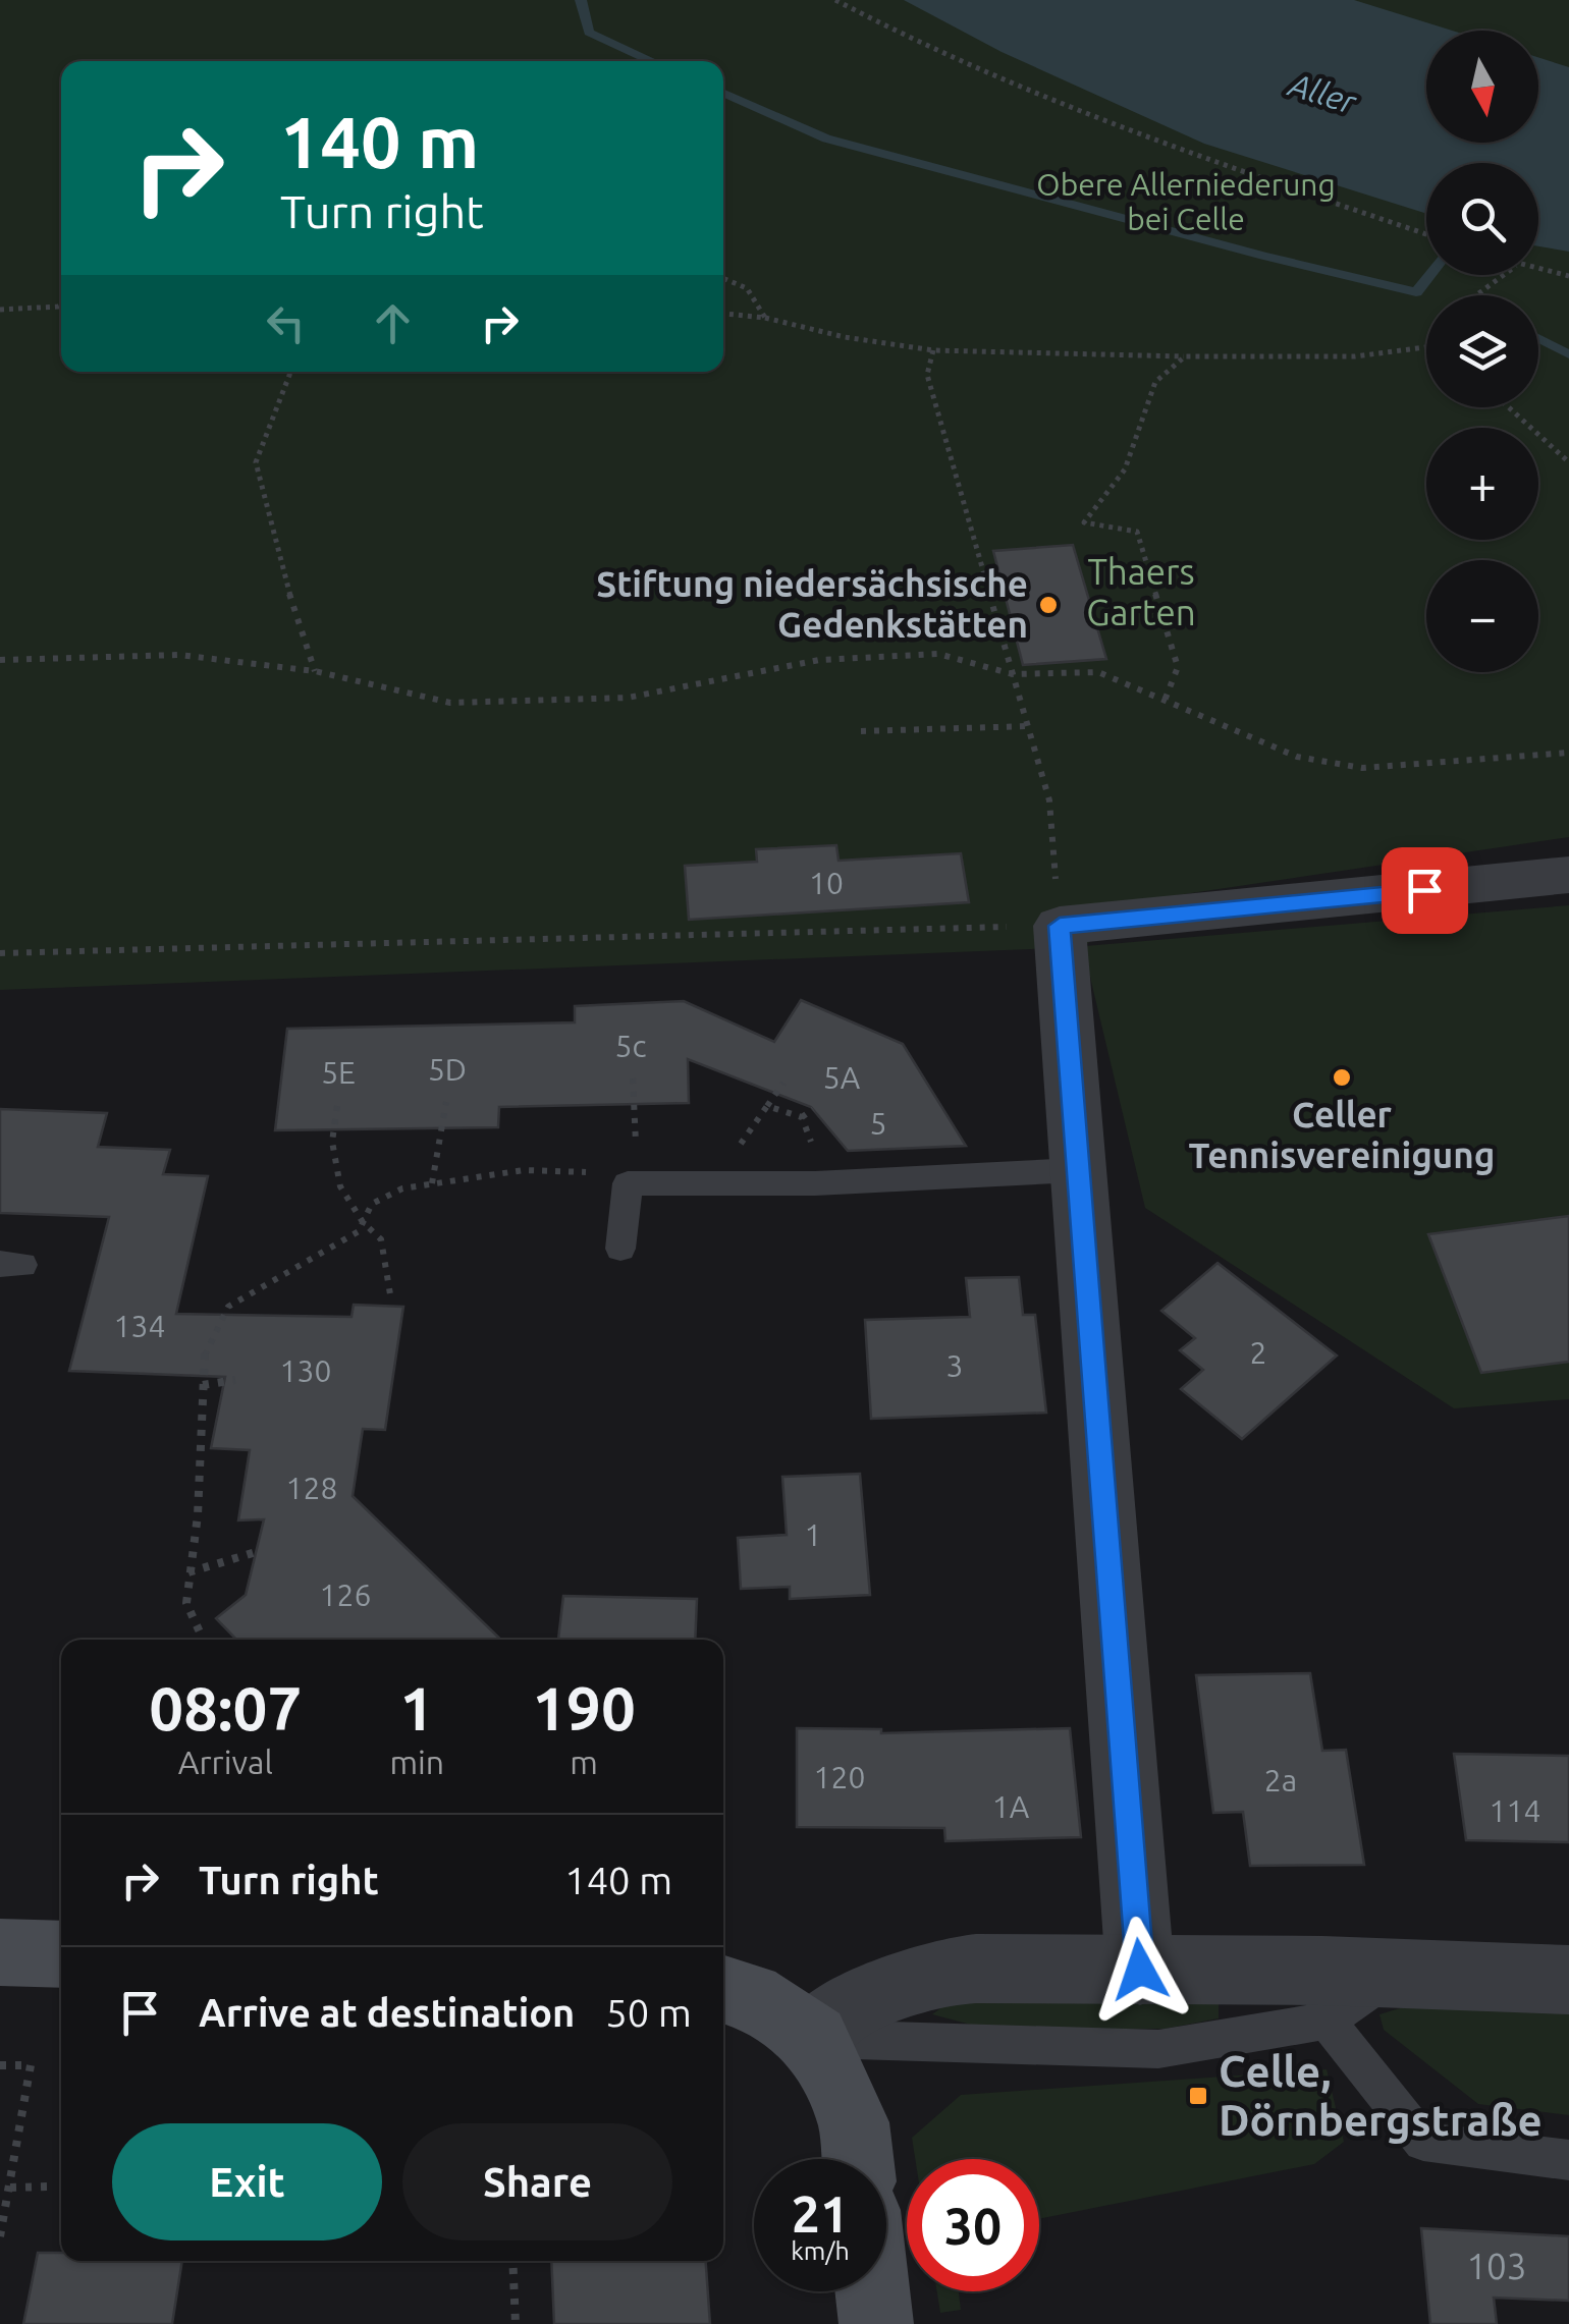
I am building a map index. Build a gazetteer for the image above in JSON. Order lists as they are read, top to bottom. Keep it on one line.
{"water":["Aller"],"parks":["Obere Allerniederung bei Celle","Thaers Garten"],"places":{"other":["Stiftung niedersächsische Gedenkstätten","Celler Tennisvereinigung"],"transit":["Celle, Dörnbergstraße"]},"house_numbers":["10","5c","5D","5E","5A","5","134","2","3","130","128","1","126","120","2a","1A","114","103"],"north":"bottom","page":{"map_buttons":["+","−"],"turn":["140 m","Turn right"],"eta":["08:07","Arrival","1","min","190","m"],"list":[{"name":"Turn right","value":"140 m"},{"name":"Arrive at destination","value":"50 m"}],"buttons":["Exit","Share"],"speed":"21 km/h","limit":"30"}}
